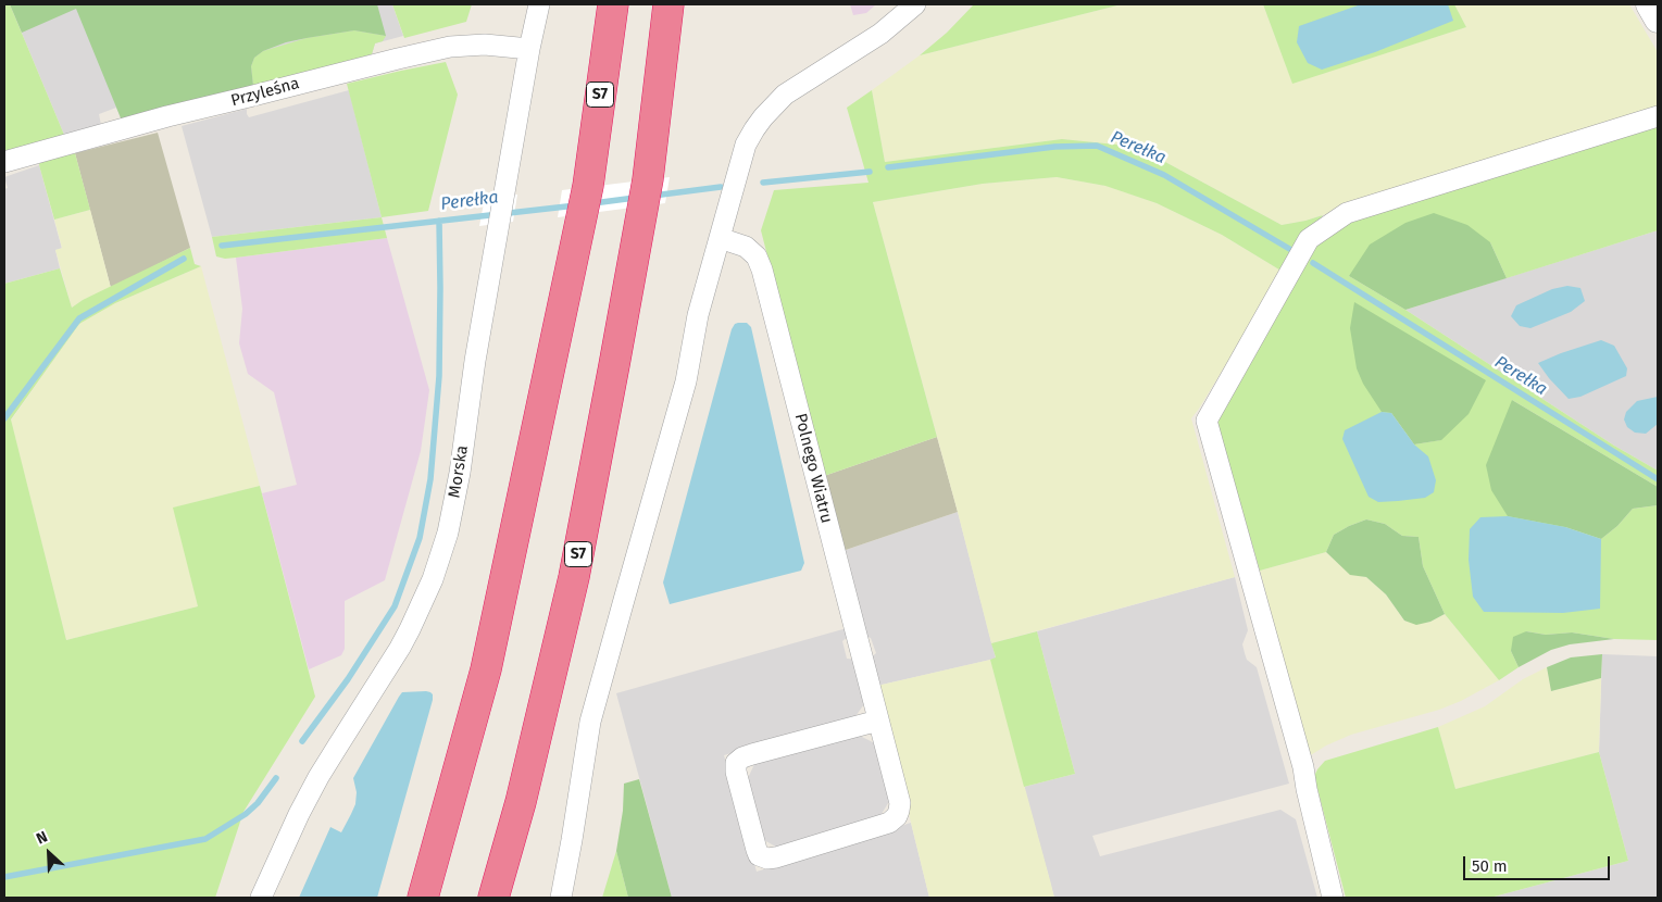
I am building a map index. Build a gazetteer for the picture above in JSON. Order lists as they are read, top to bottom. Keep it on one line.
{"streets":{"highway":["S7"],"street":["Przyleśna","Polnego Wiatru","Morska"]},"crossings":[["Przyleśna","Morska"]],"water":["Perełka"],"scale_bar":"50 m","north":"top left"}
